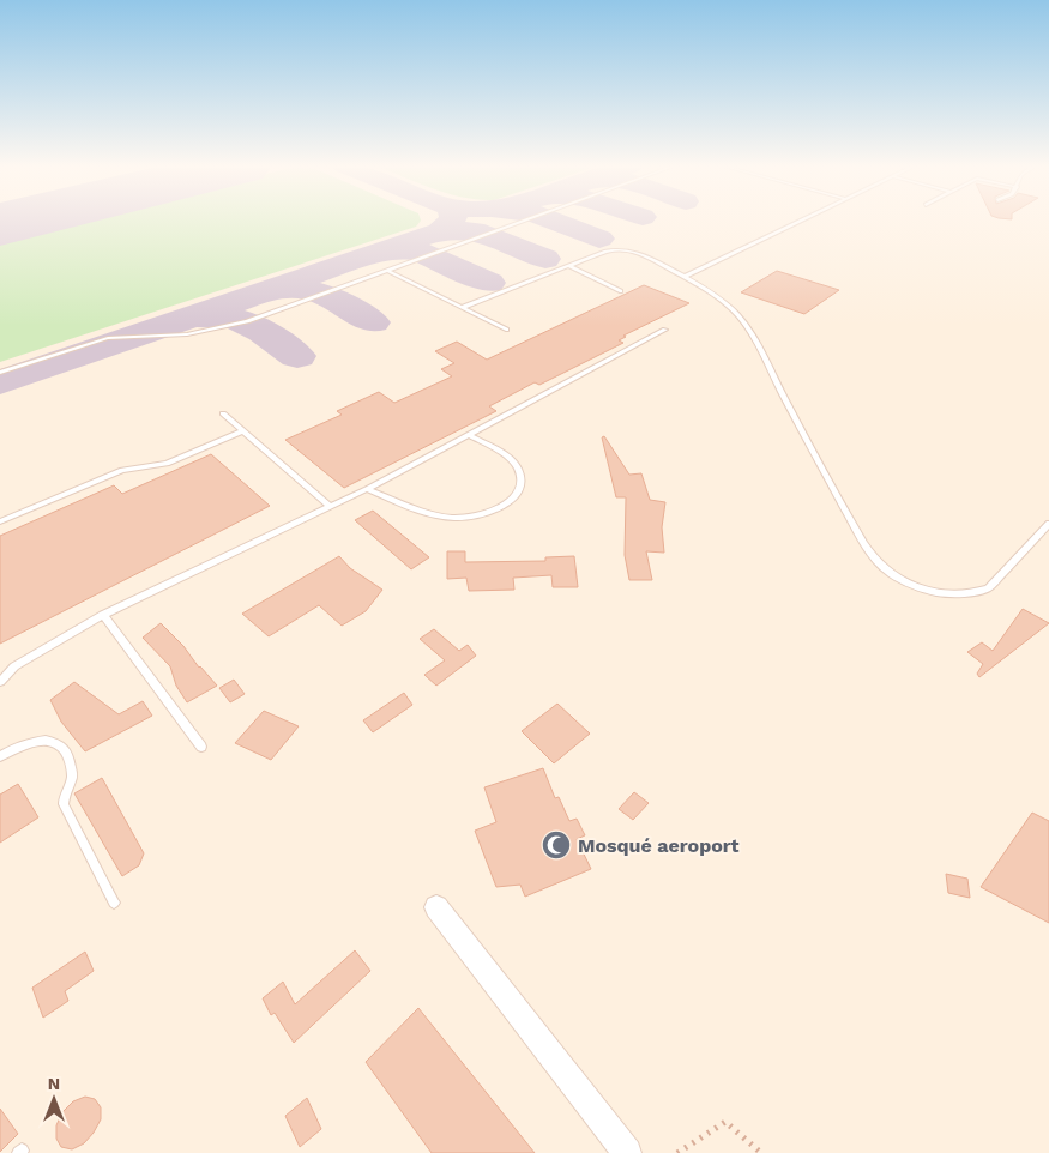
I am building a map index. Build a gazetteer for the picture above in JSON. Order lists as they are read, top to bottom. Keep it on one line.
{"places":{"mosque":["Mosqué aeroport"]},"north":"top"}
